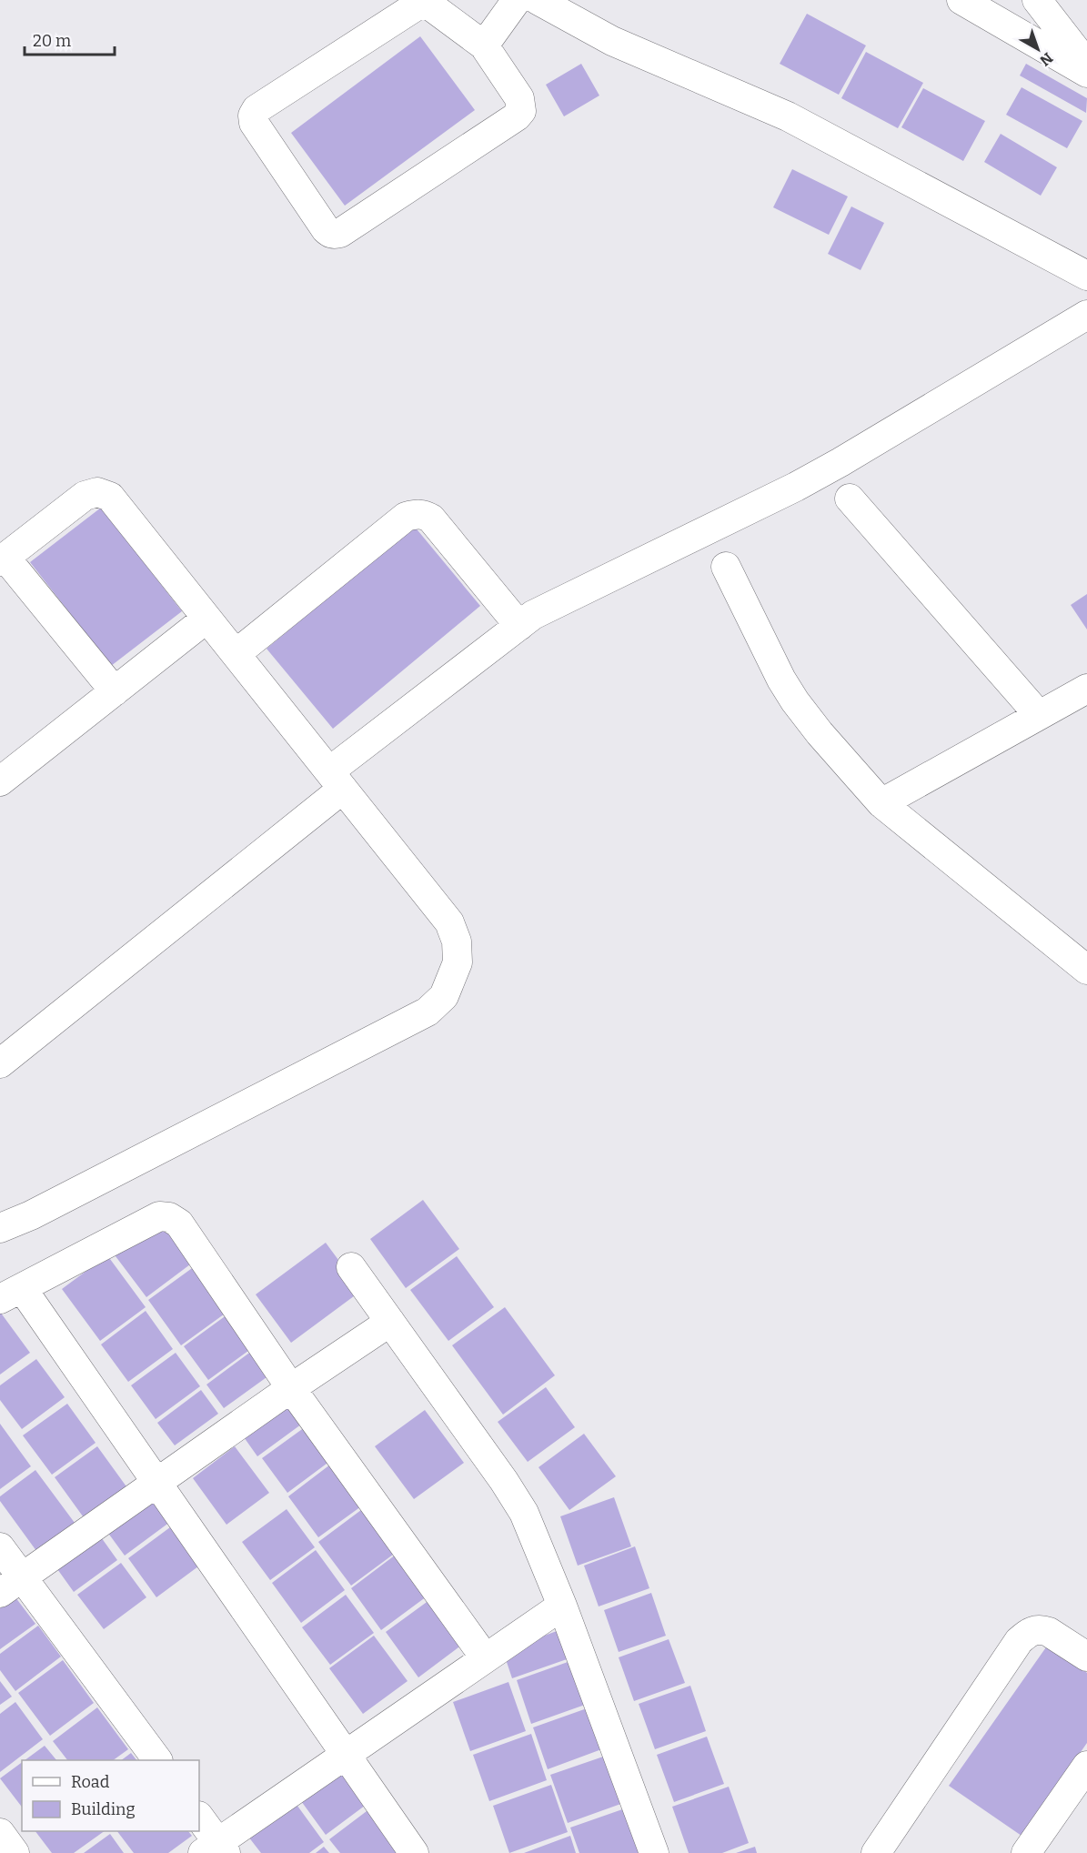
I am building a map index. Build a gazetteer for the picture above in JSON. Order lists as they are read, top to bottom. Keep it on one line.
{"legend":["Road","Building"],"scale_bar":"20 m","north":"bottom right"}
